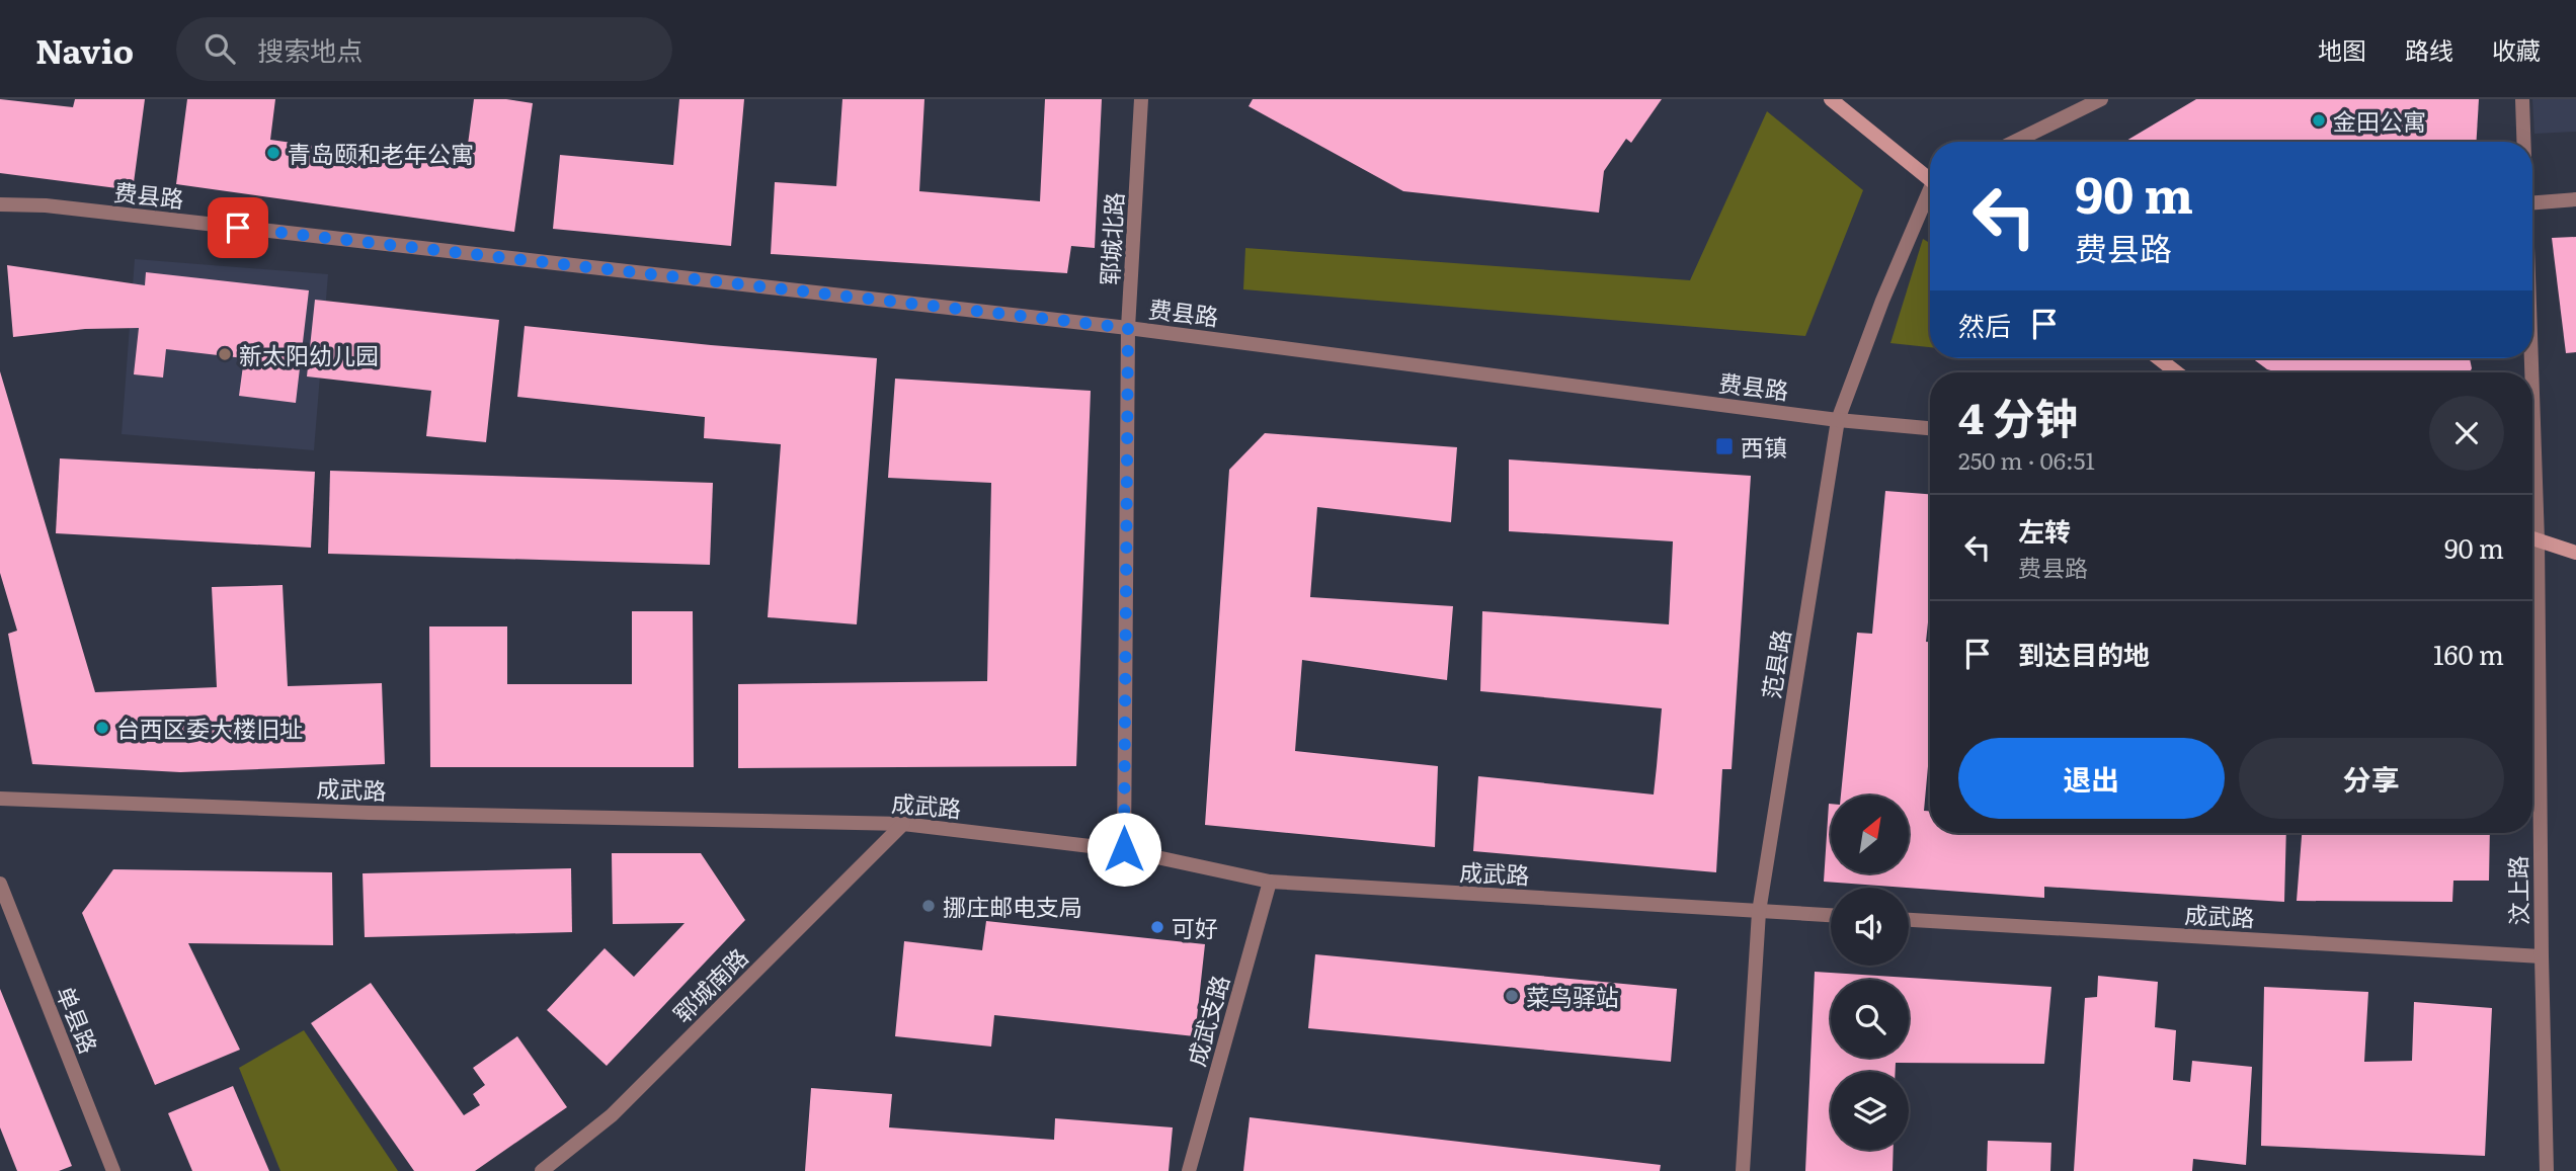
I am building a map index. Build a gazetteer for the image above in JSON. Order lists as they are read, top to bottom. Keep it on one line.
{"streets":{"street":["费县路","郓城北路","范县路","成武路","汶上路","郓城南路","单县路","成武支路"]},"crossings":[["费县路","郓城北路"],["费县路","范县路"],["郓城北路","成武路"],["范县路","成武路"],["成武路","汶上路"],["成武路","郓城南路"],["成武路","成武支路"]],"places":{"other":["金田公寓","青岛颐和老年公寓","新太阳幼儿园","台西区委大楼旧址","挪庄邮电支局","可好","菜鸟驿站"],"transit":["西镇"]},"north":"top right","page":{"header":"Navio","search":"搜索地点","nav":["地图","路线","收藏"],"turn":["90 m","费县路"],"then":"然后","heading":["4 分钟","250 m · 06:51"],"list":[{"name":"左转","note":"费县路","value":"90 m"},{"name":"到达目的地","value":"160 m"}],"buttons":["退出","分享"]}}
